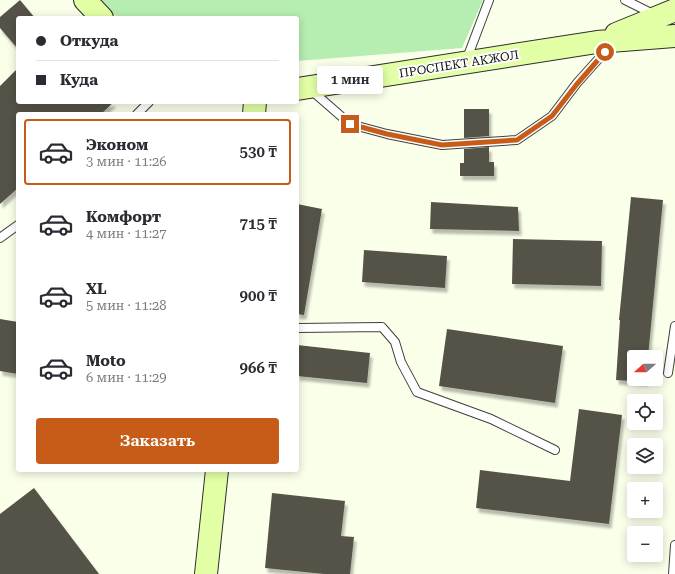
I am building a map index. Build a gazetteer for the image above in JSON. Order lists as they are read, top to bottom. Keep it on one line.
{"streets":{"main road":["ПРОСПЕКТ АКЖОЛ"]},"north":"left","page":{"banner":["Откуда","Куда"],"bubble":"1 мин","list":[{"name":"Эконом","note":"3 мин · 11:26","value":"530 ₸"},{"name":"Комфорт","note":"4 мин · 11:27","value":"715 ₸"},{"name":"XL","note":"5 мин · 11:28","value":"900 ₸"},{"name":"Moto","note":"6 мин · 11:29","value":"966 ₸"}],"map_buttons":["+","−"],"buttons":"Заказать"}}
